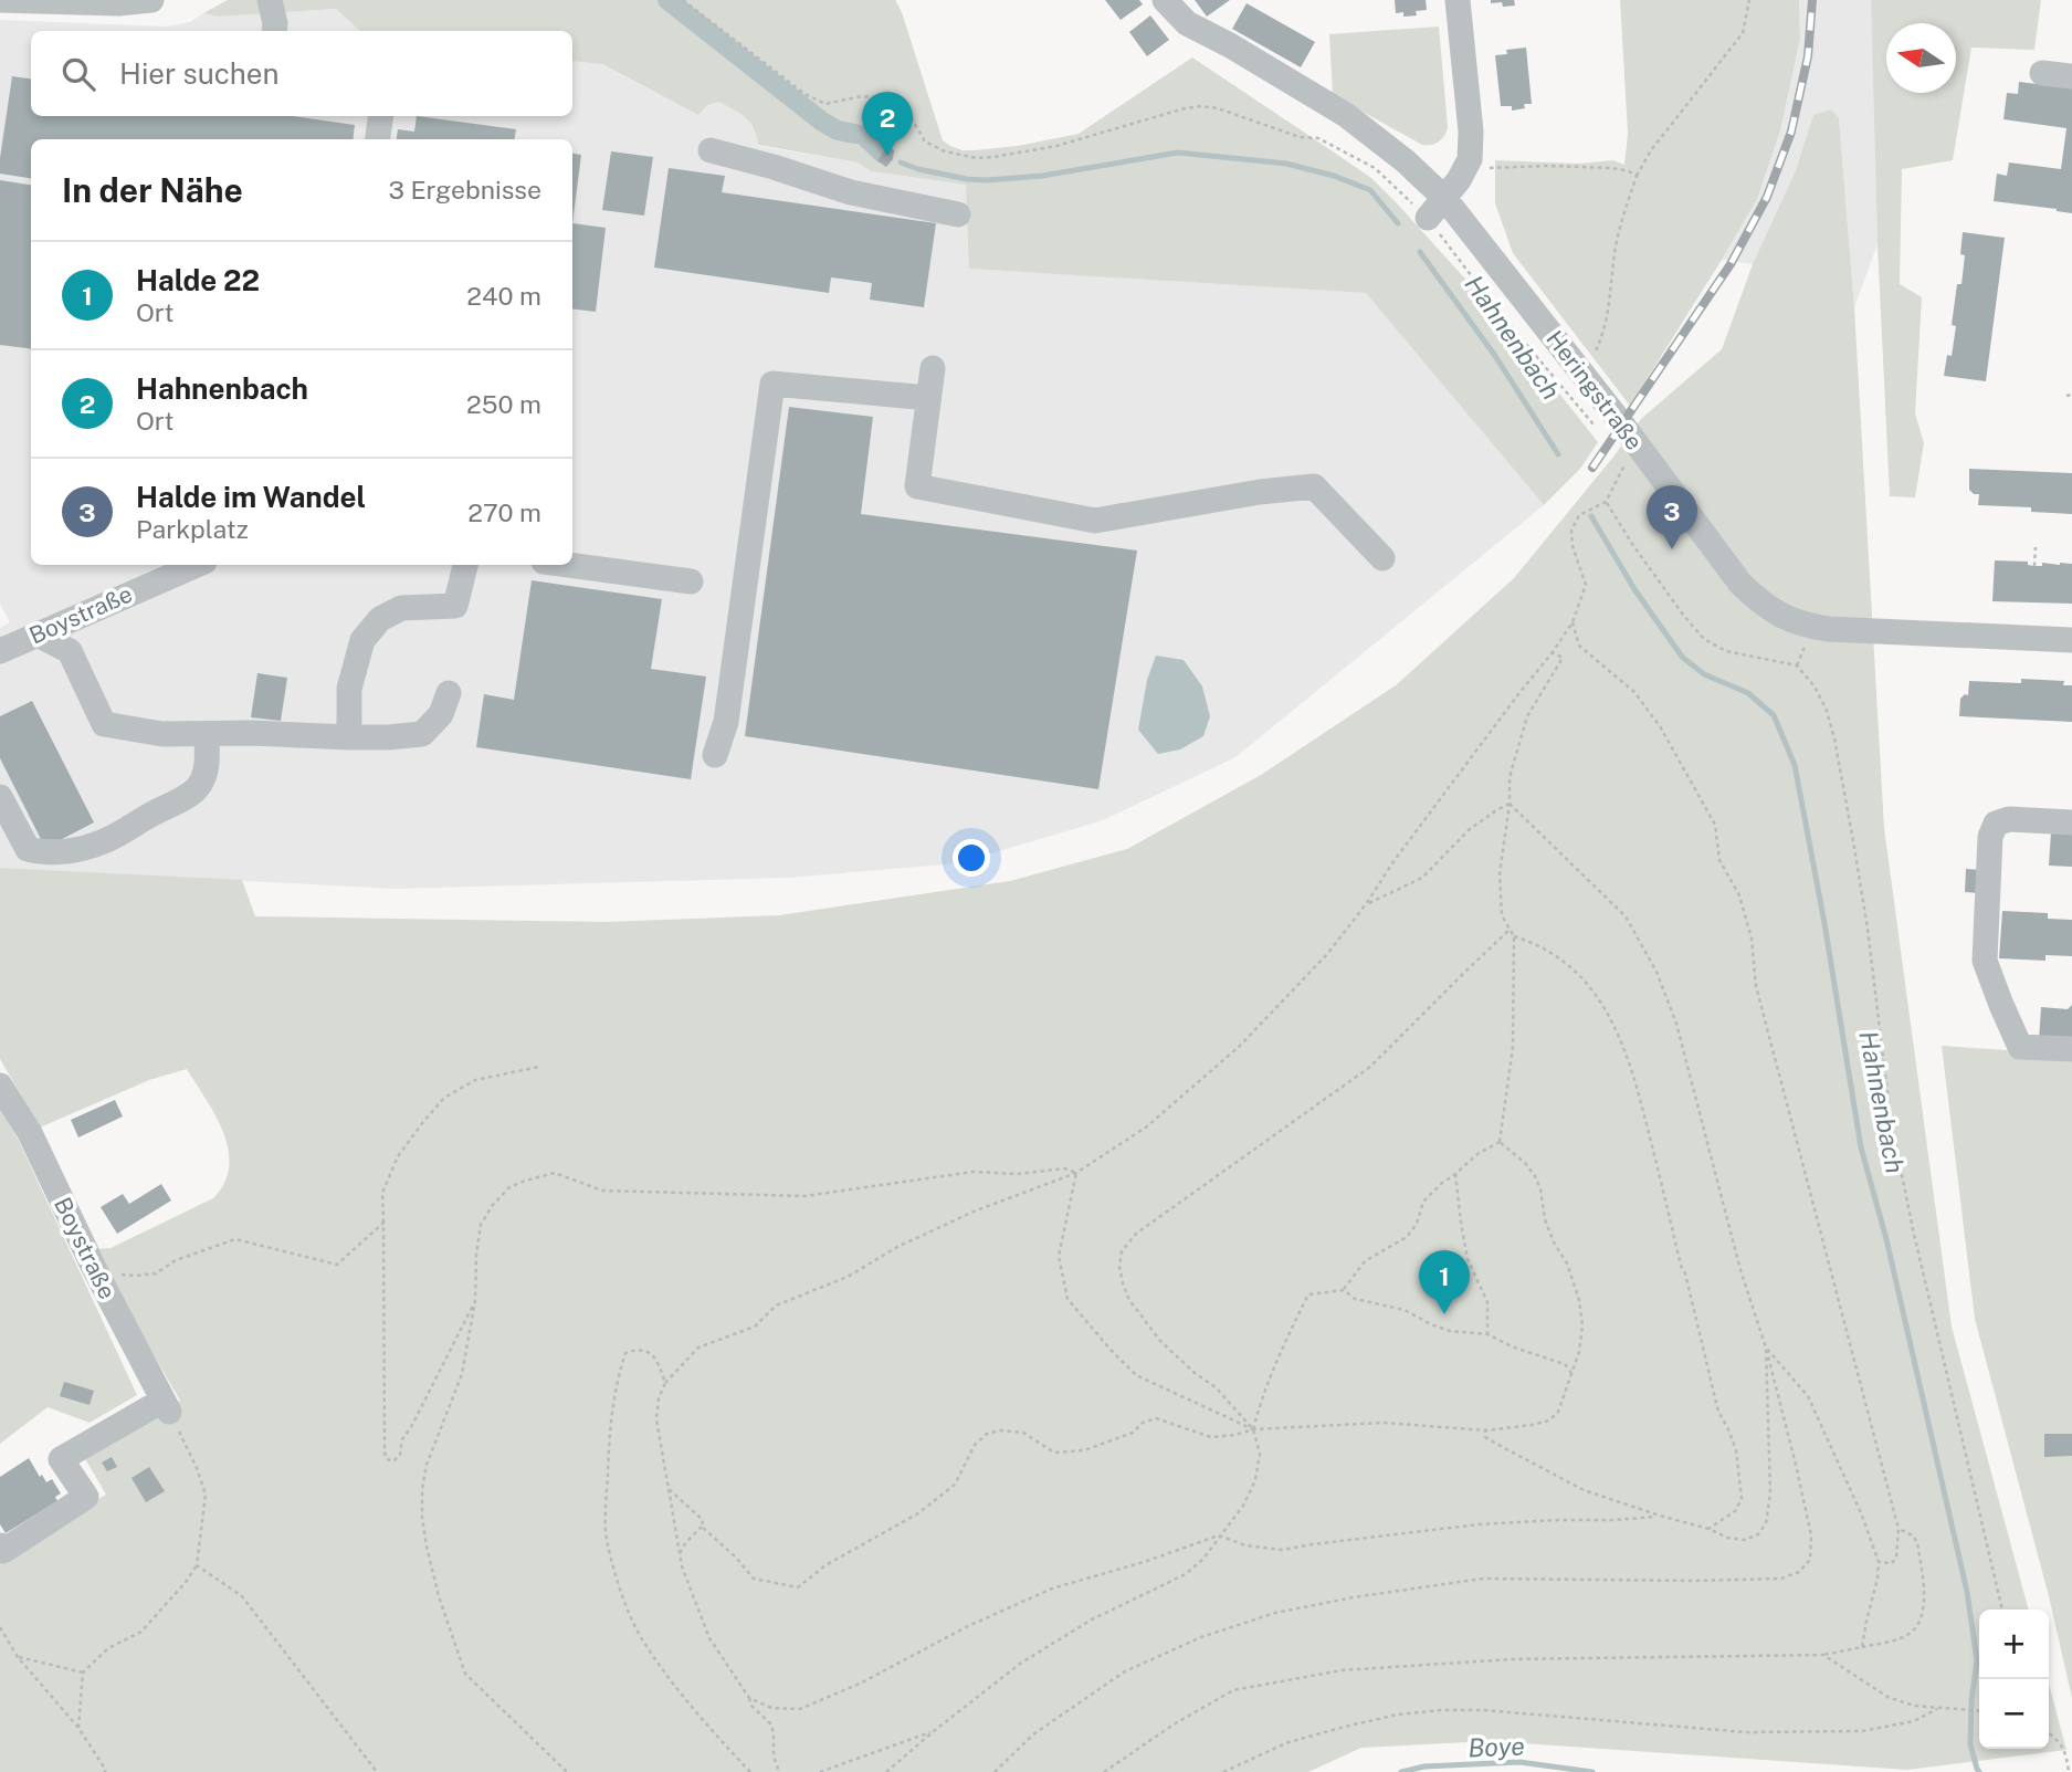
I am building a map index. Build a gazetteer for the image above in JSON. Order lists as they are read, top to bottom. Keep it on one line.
{"streets":{"street":["Heringstraße","Boystraße"]},"water":["Hahnenbach","Boye"],"north":"left","page":{"search":"Hier suchen","pins":["2","3","1"],"heading":["In der Nähe","3 Ergebnisse"],"list":[{"mark":"1","name":"Halde 22","note":"Ort","value":"240 m"},{"mark":"2","name":"Hahnenbach","note":"Ort","value":"250 m"},{"mark":"3","name":"Halde im Wandel","note":"Parkplatz","value":"270 m"}],"map_buttons":["+","−"]}}
